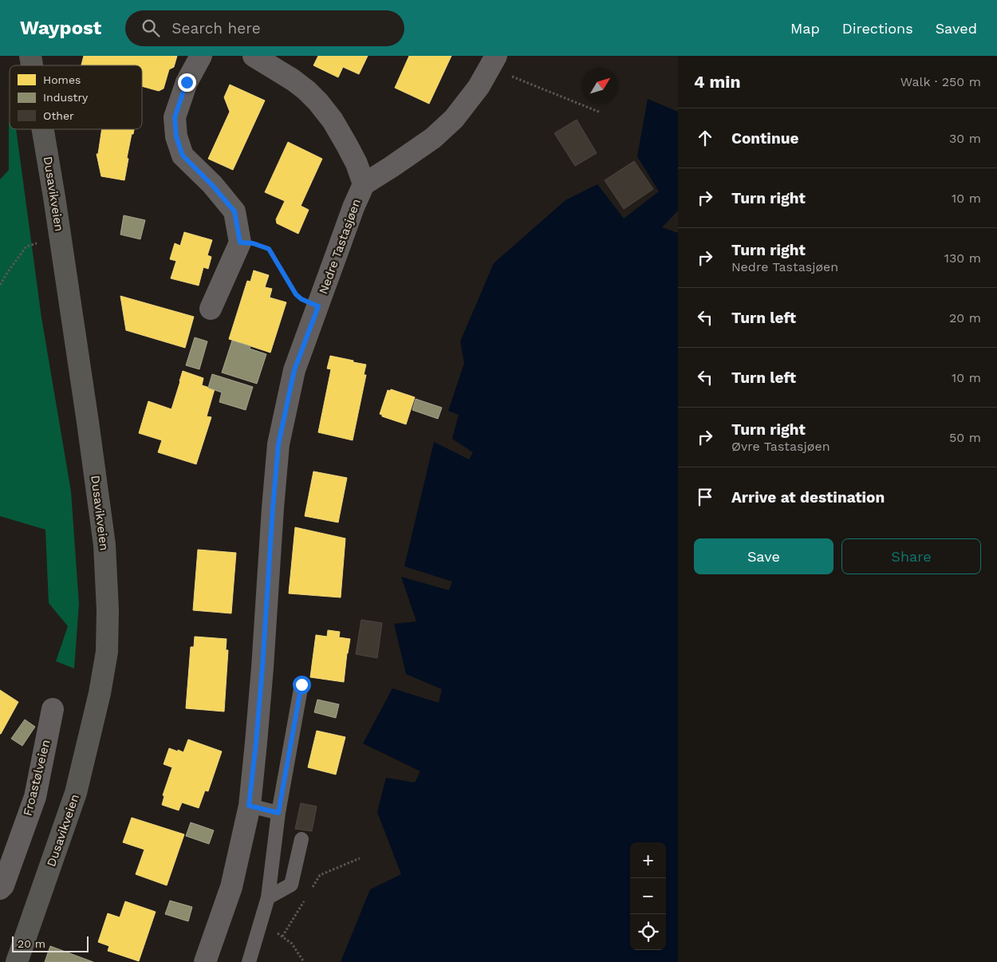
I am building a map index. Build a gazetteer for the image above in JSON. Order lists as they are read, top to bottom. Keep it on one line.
{"streets":{"main road":["Dusavikveien"],"street":["Nedre Tastasjøen","Froastølveien"]},"legend":["Homes","Industry","Other"],"scale_bar":"20 m","north":"top right","page":{"header":"Waypost","search":"Search here","nav":["Map","Directions","Saved"],"heading":["4 min","Walk · 250 m"],"list":[["Continue","30 m"],["Turn right","10 m"],["Turn right","Nedre Tastasjøen","130 m"],["Turn left","20 m"],["Turn left","10 m"],["Turn right","Øvre Tastasjøen","50 m"],"Arrive at destination"],"buttons":["Save","Share"],"map_buttons":["+","−"],"scale":"20 m"}}
